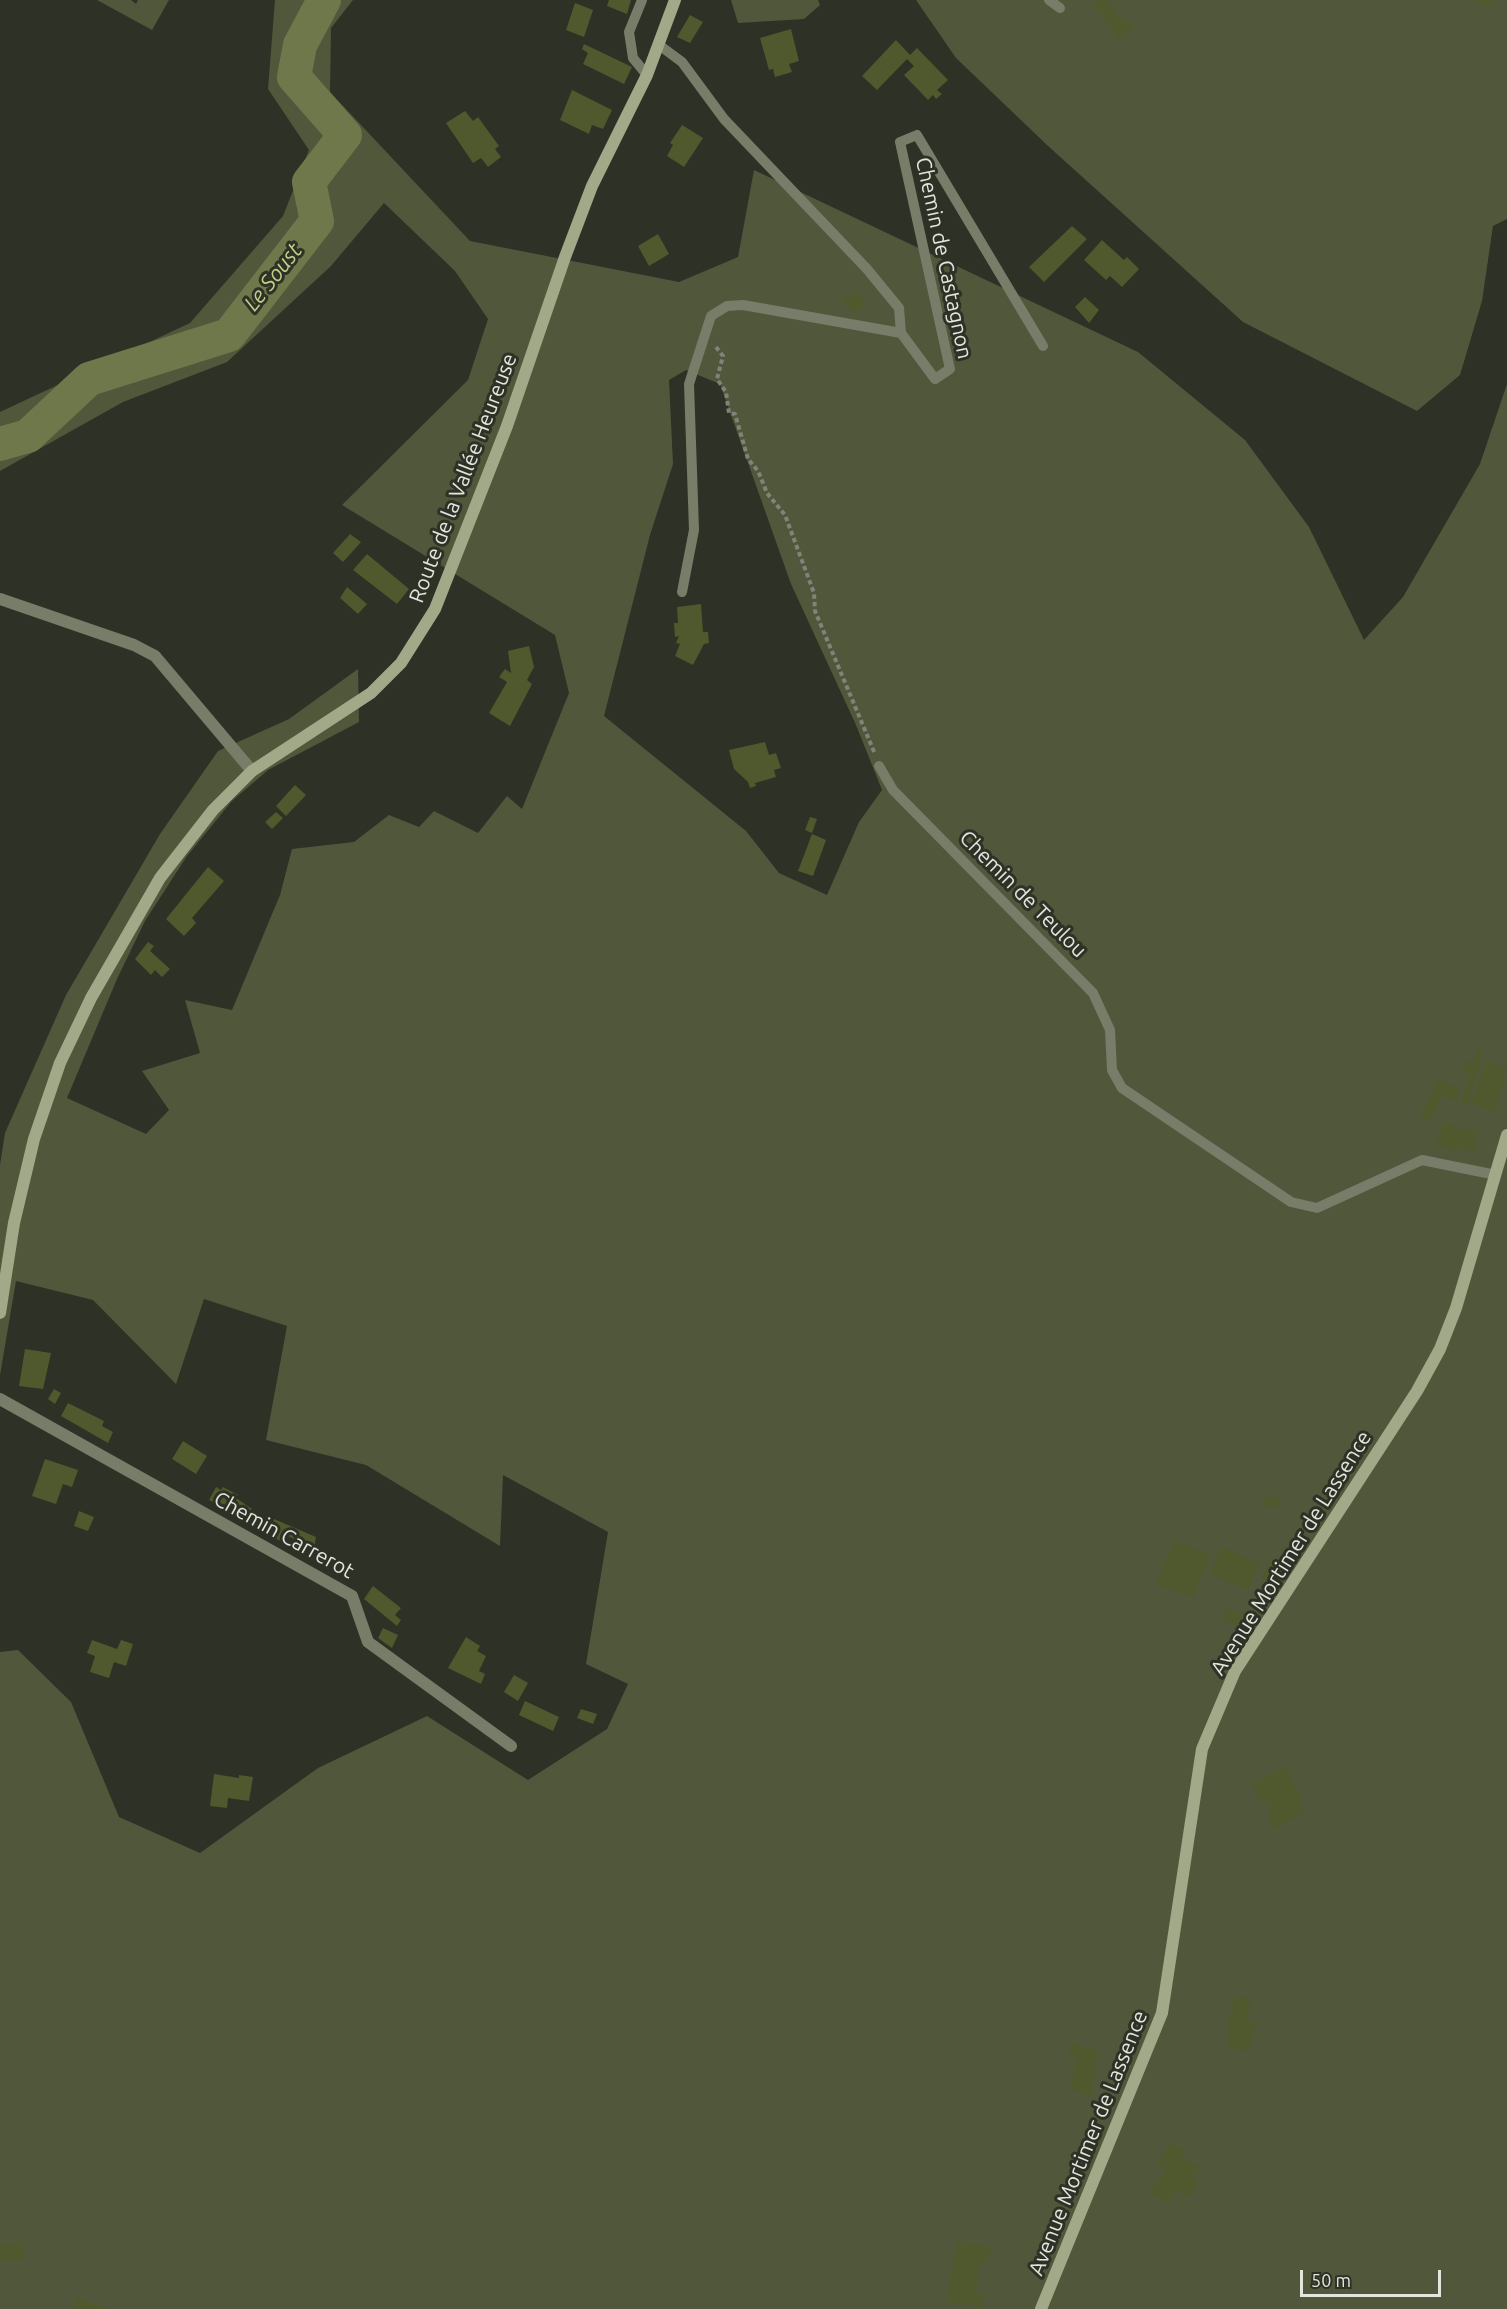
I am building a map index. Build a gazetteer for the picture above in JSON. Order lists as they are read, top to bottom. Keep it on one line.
{"streets":{"street":["Route de la Vallée Heureuse","Chemin Carrerot","Avenue Mortimer de Lassence"],"lane":["Chemin de Castagnon","Chemin de Teulou"]},"crossings":[["Chemin de Castagnon","Route de la Vallée Heureuse"],["Chemin de Teulou","Avenue Mortimer de Lassence"]],"water":["Le Soust"],"scale_bar":"50 m"}
